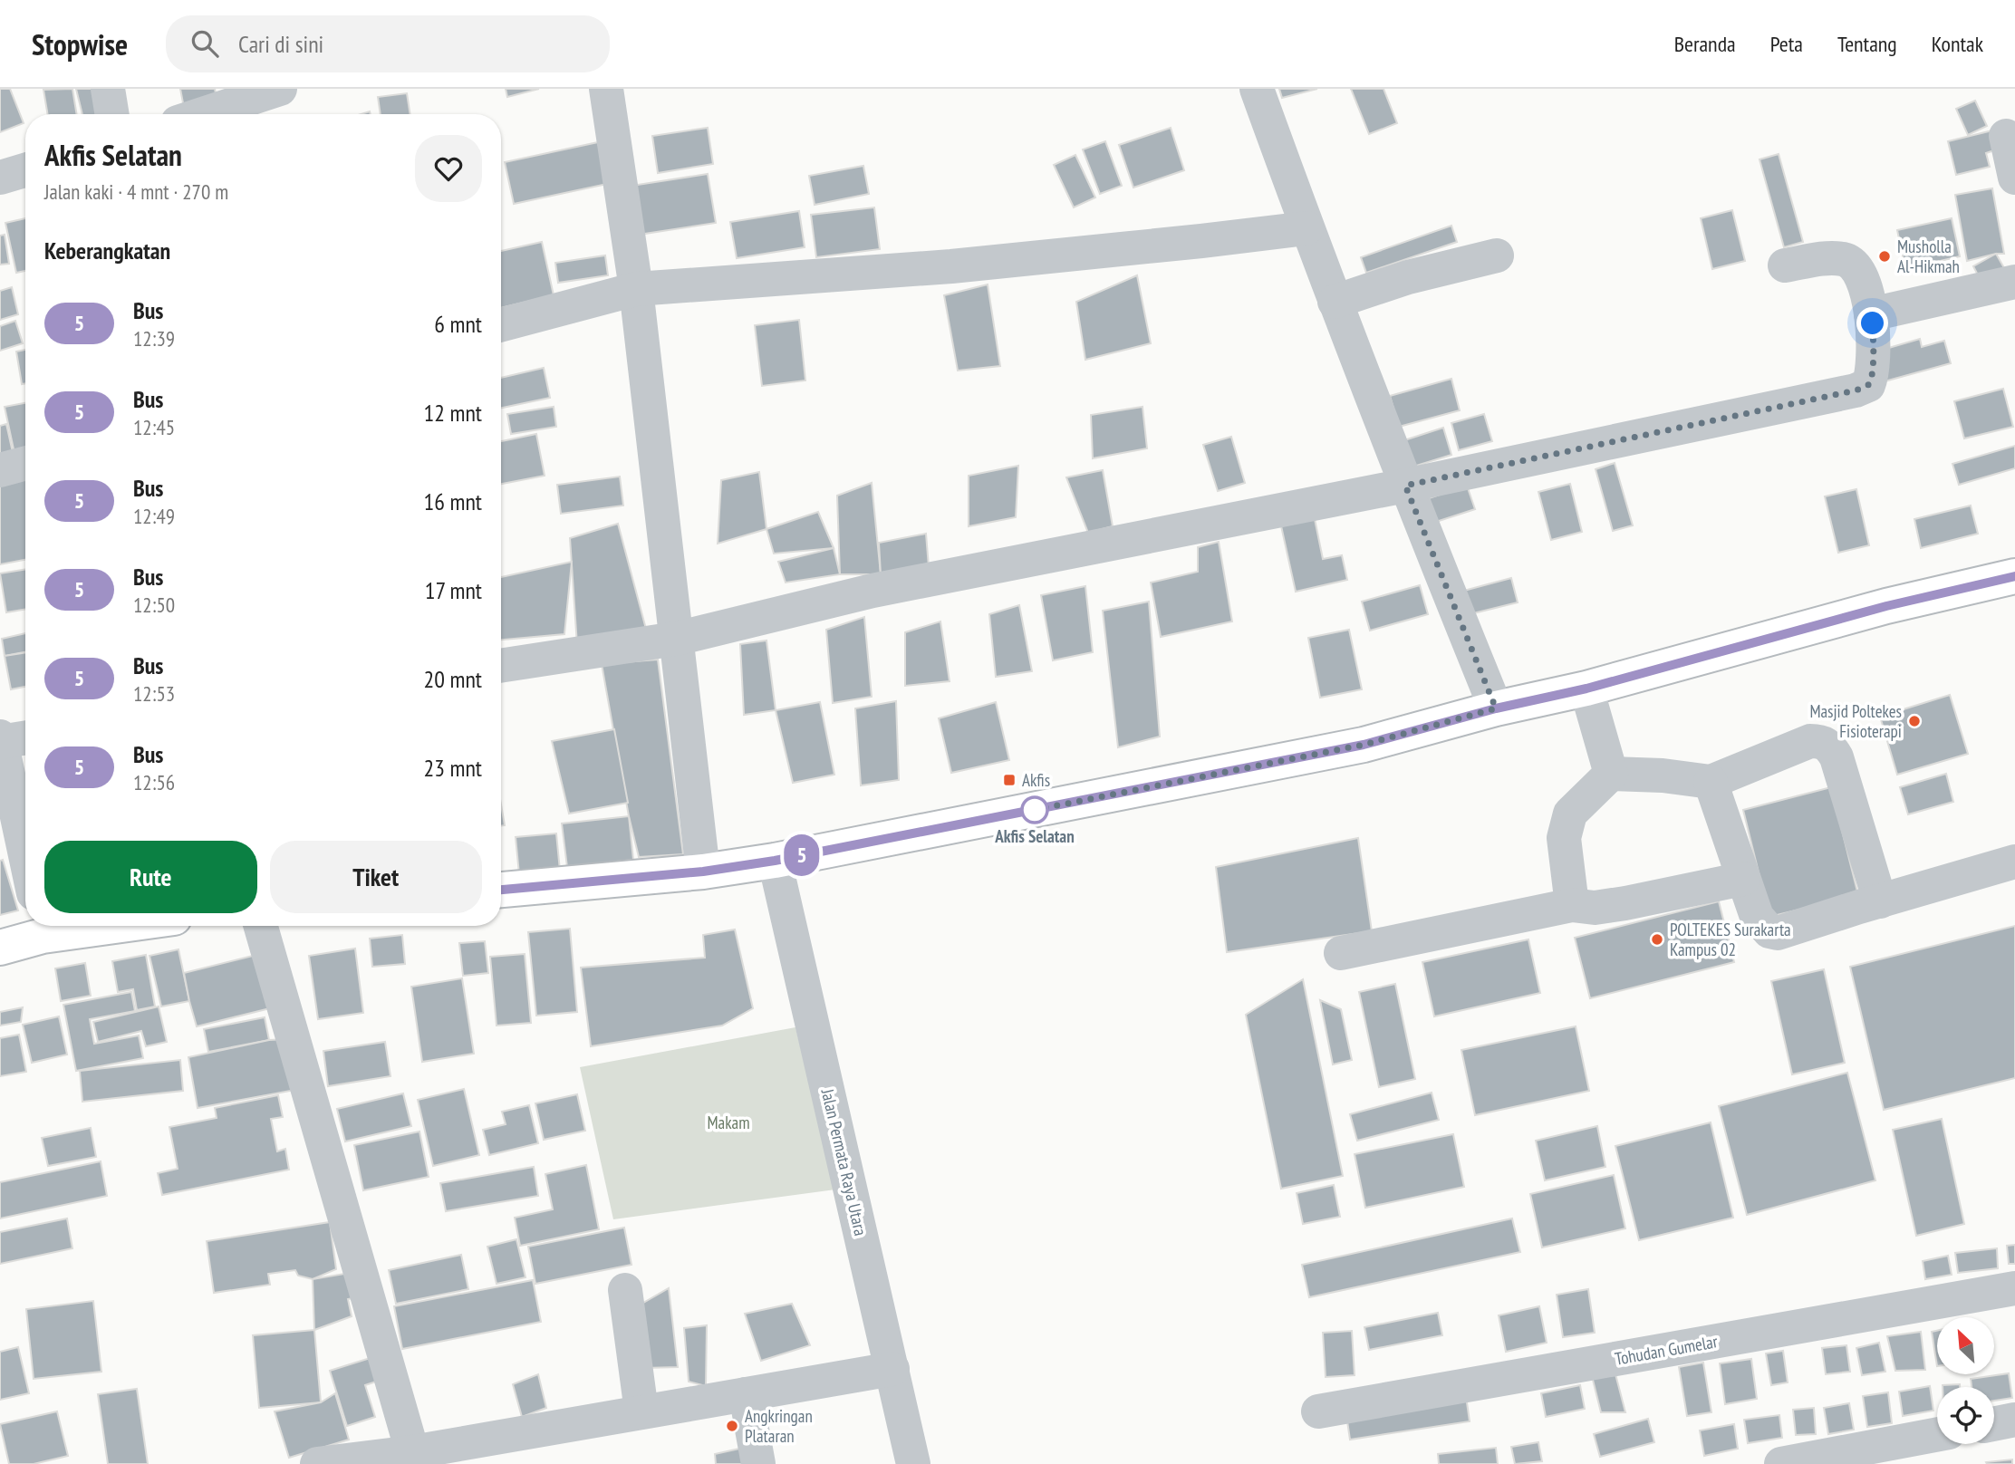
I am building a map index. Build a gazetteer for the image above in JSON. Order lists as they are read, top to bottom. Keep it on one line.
{"streets":{"street":["Jalan Permata Raya Utara","Tohudan Gumelar"]},"parks":["Makam"],"places":{"other":["Musholla Al-Hikmah","Masjid Poltekes Fisioterapi","Akfis Selatan","POLTEKES Surakarta Kampus 02","Angkringan Plataran"],"transit":["Akfis"]},"lines":["bus line 5"],"north":"top left","page":{"header":"Stopwise","search":"Cari di sini","nav":["Beranda","Peta","Tentang","Kontak"],"on_map":"5","heading":[["Akfis Selatan","Jalan kaki · 4 mnt · 270 m"],"Keberangkatan"],"list":[{"mark":"5","name":"Bus","note":"12:39","value":"6 mnt"},{"mark":"5","name":"Bus","note":"12:45","value":"12 mnt"},{"mark":"5","name":"Bus","note":"12:49","value":"16 mnt"},{"mark":"5","name":"Bus","note":"12:50","value":"17 mnt"},{"mark":"5","name":"Bus","note":"12:53","value":"20 mnt"},{"mark":"5","name":"Bus","note":"12:56","value":"23 mnt"}],"buttons":["Rute","Tiket"]}}
